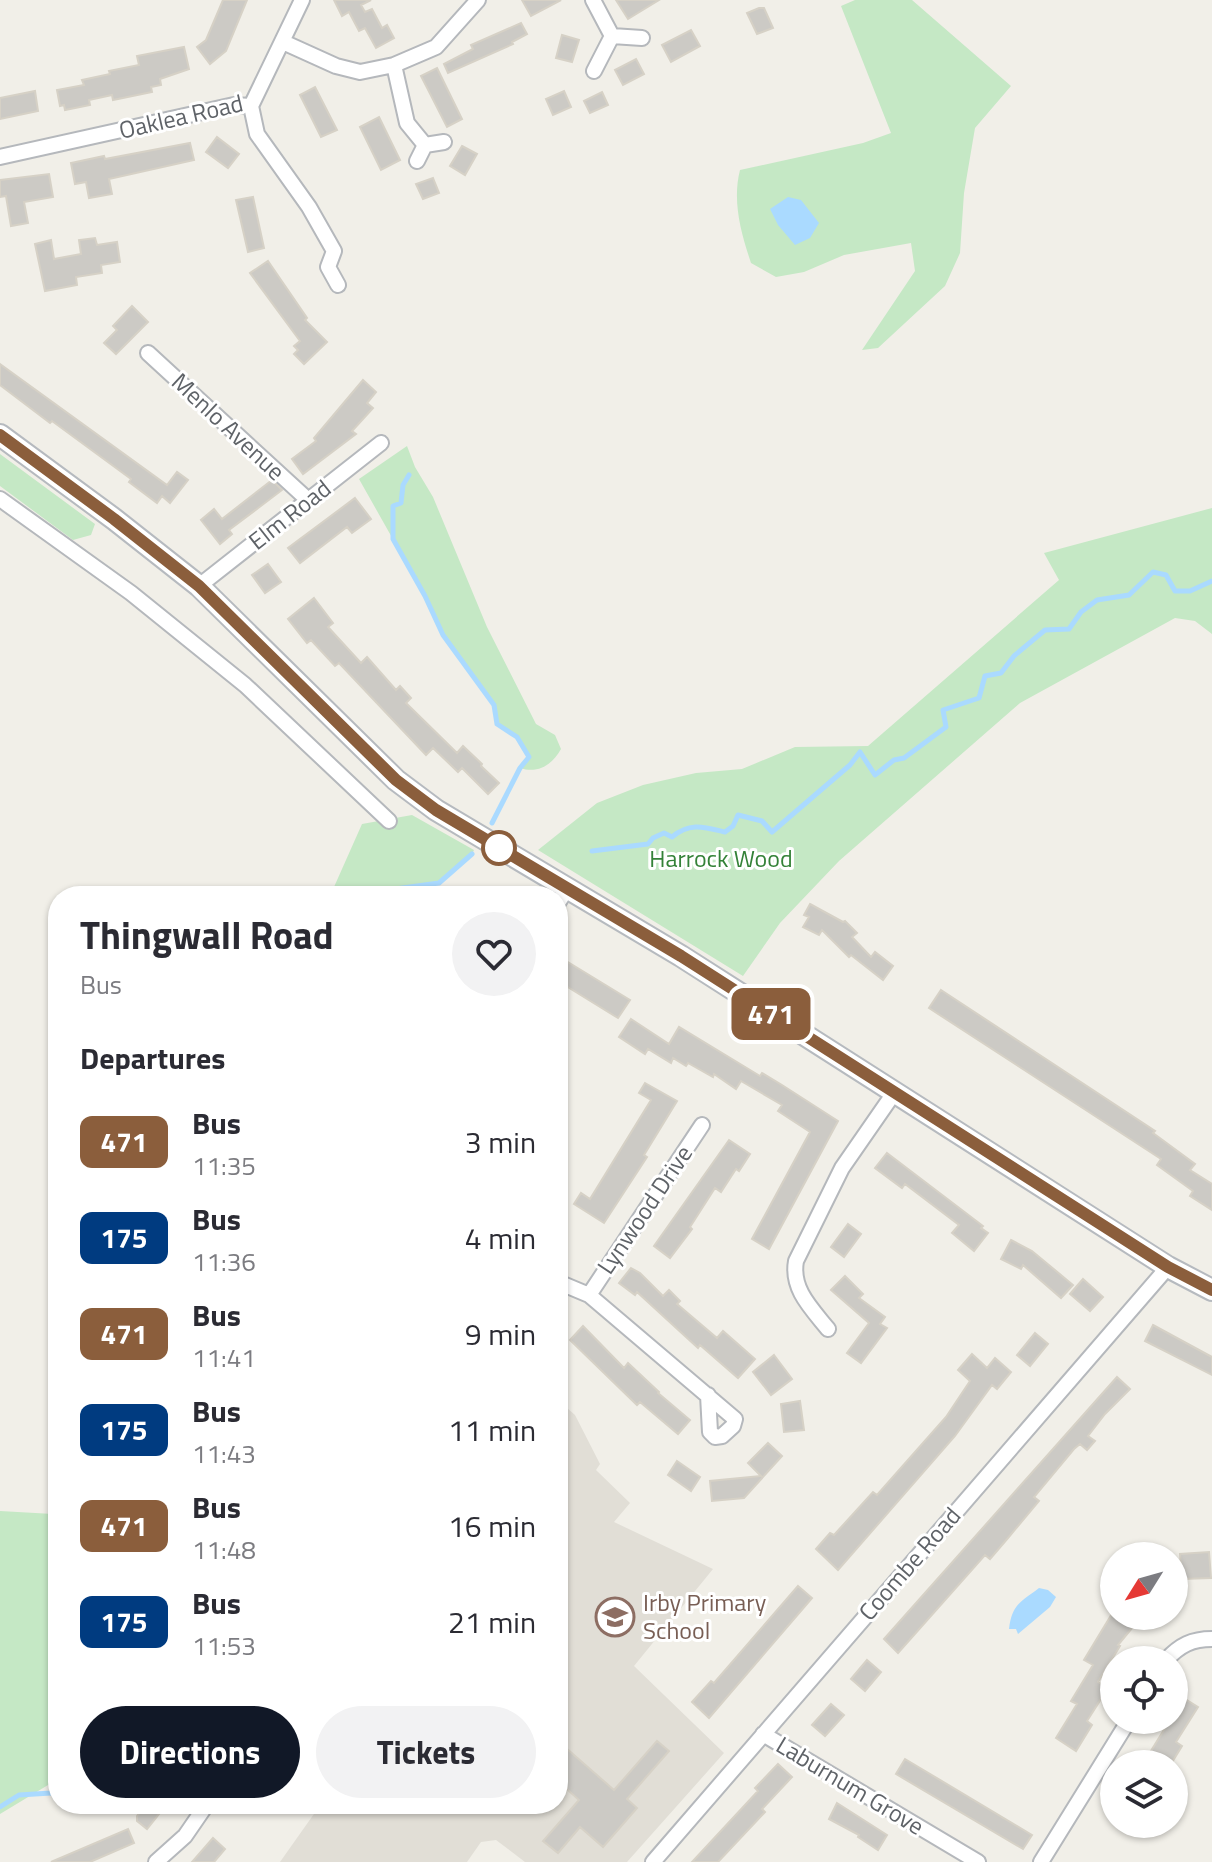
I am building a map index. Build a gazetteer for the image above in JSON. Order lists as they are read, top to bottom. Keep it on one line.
{"streets":{"street":["Oaklea Road","Menlo Avenue","Elm Road","Lynwood Drive","Coombe Road","Laburnum Grove"]},"crossings":[["Menlo Avenue","Elm Road"],["Coombe Road","Laburnum Grove"]],"parks":["Harrock Wood"],"places":{"school or university":["Irby Primary School"]},"lines":["bus line 471"],"north":"bottom left","page":{"on_map":"471","heading":[["Thingwall Road","Bus"],"Departures"],"list":[{"mark":"471","name":"Bus","note":"11:35","value":"3 min"},{"mark":"175","name":"Bus","note":"11:36","value":"4 min"},{"mark":"471","name":"Bus","note":"11:41","value":"9 min"},{"mark":"175","name":"Bus","note":"11:43","value":"11 min"},{"mark":"471","name":"Bus","note":"11:48","value":"16 min"},{"mark":"175","name":"Bus","note":"11:53","value":"21 min"}],"buttons":["Directions","Tickets"]}}
